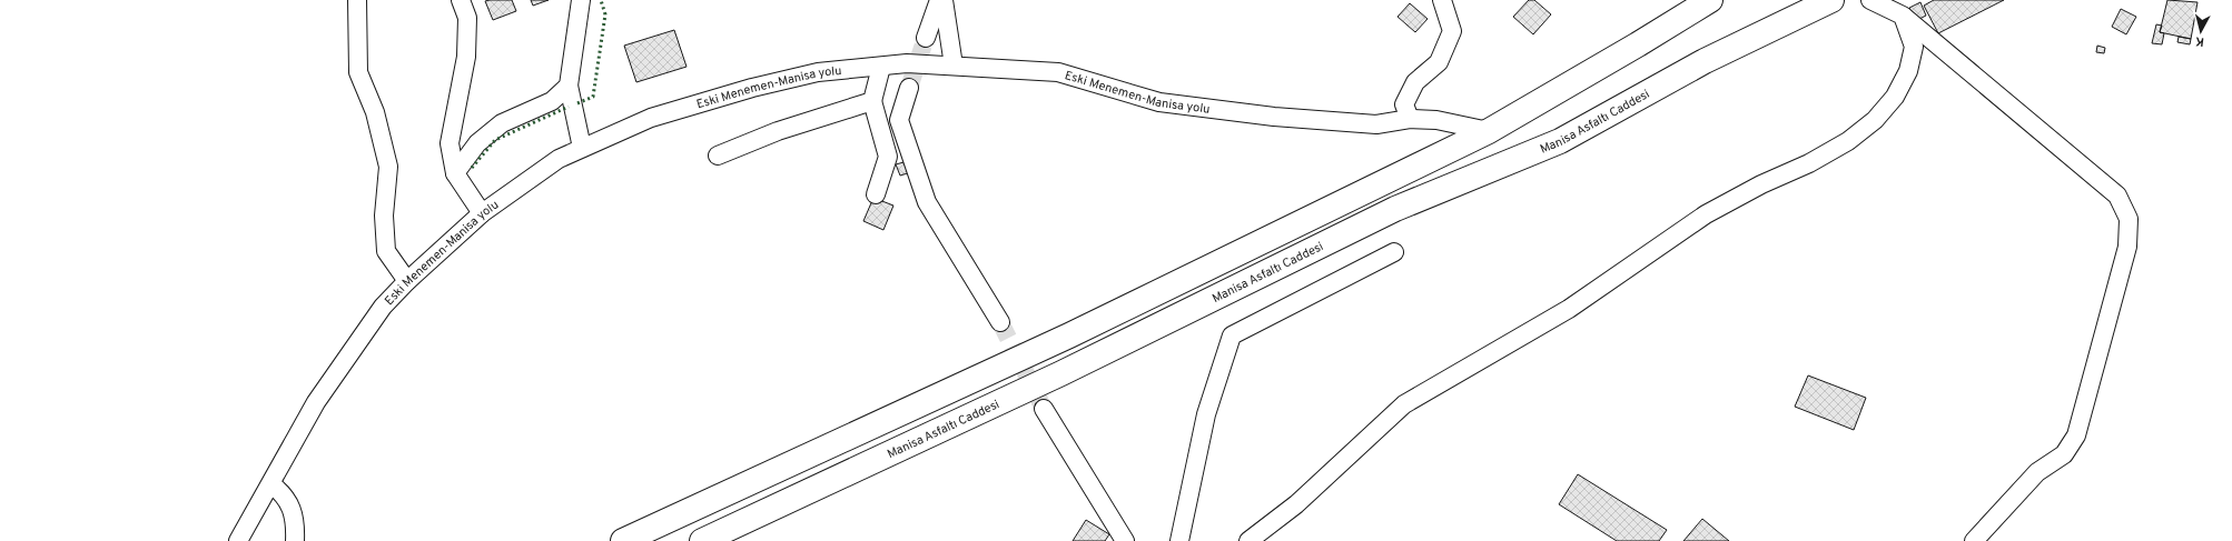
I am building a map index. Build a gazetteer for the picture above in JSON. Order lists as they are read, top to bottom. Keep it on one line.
{"streets":{"highway":["Manisa Asfaltı Caddesi"],"street":["Eski Menemen-Manisa yolu"]},"north":"bottom"}
